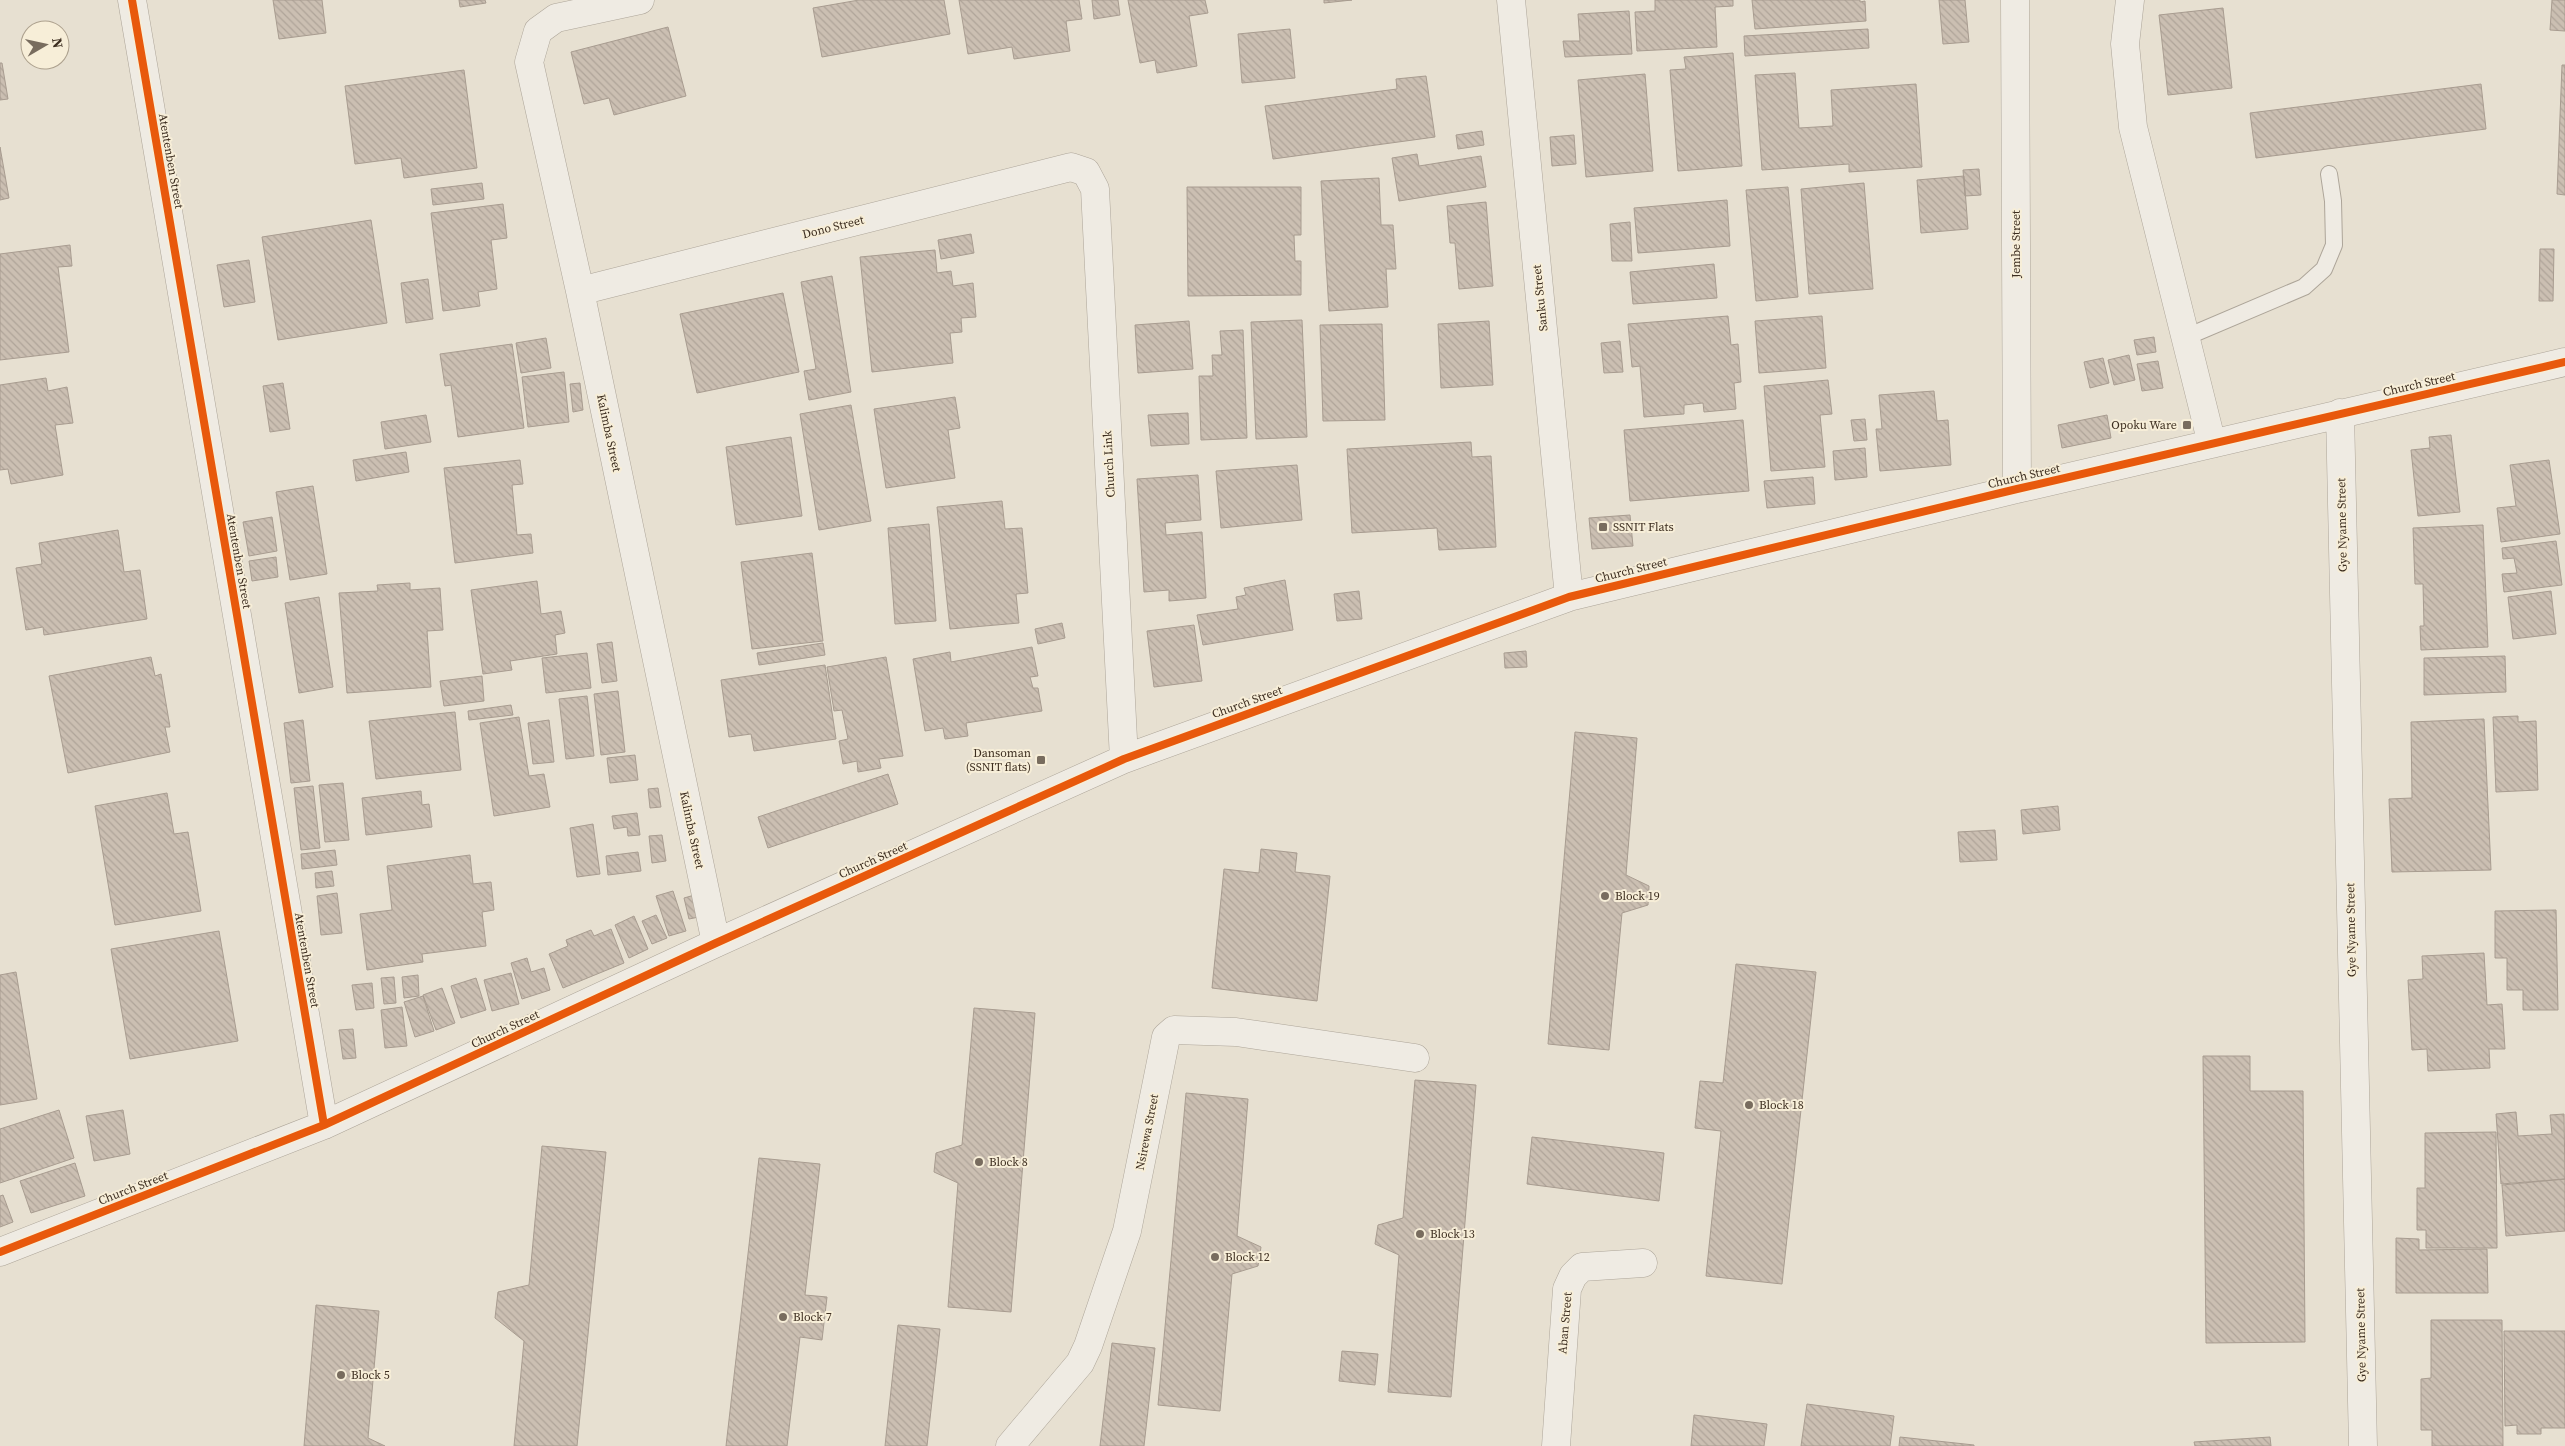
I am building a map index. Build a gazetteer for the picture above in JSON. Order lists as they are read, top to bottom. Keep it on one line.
{"streets":{"street":["Atentenben Street","Dono Street","Jembe Street","Sanku Street","Church Street","Kalimba Street","Church Link","Gye Nyame Street","Nsirewa Street","Aban Street"]},"crossings":[["Atentenben Street","Church Street"],["Dono Street","Kalimba Street"],["Dono Street","Church Link"],["Jembe Street","Church Street"],["Sanku Street","Church Street"],["Church Street","Kalimba Street"],["Church Street","Church Link"],["Church Street","Gye Nyame Street"]],"places":{"transit":["Opoku Ware","SSNIT Flats","Dansoman (SSNIT flats)"],"other":["Block 19","Block 18","Block 8","Block 13","Block 12","Block 7","Block 5"]},"north":"right"}
